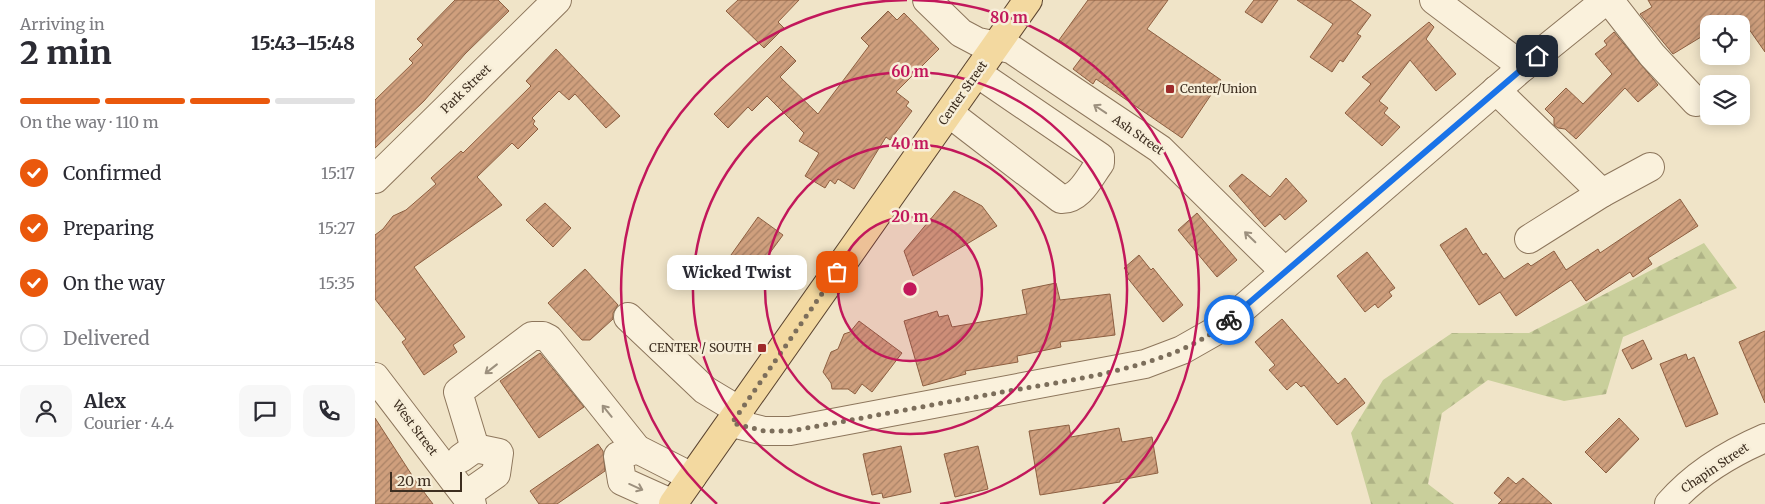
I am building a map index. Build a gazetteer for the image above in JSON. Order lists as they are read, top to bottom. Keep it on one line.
{"streets":{"main road":["Center Street"],"street":["Park Street","Ash Street","West Street","Chapin Street"]},"crossings":[["Center Street","Ash Street"]],"one_way":["Ash Street"],"places":{"transit":["Center/Union","CENTER / SOUTH"],"other":["Wicked Twist"]},"scale_bar":"20 m","page":{"heading":["2 min","Arriving in","15:43–15:48"],"panel":["Alex","Courier · 4.4"],"bar":"On the way · 110 m","list":[["Confirmed","15:17"],["Preparing","15:27"],["On the way","15:35"],"Delivered"],"bubble":"Wicked Twist","scale":"20 m"},"rings":["80 m","60 m","40 m","20 m"]}
